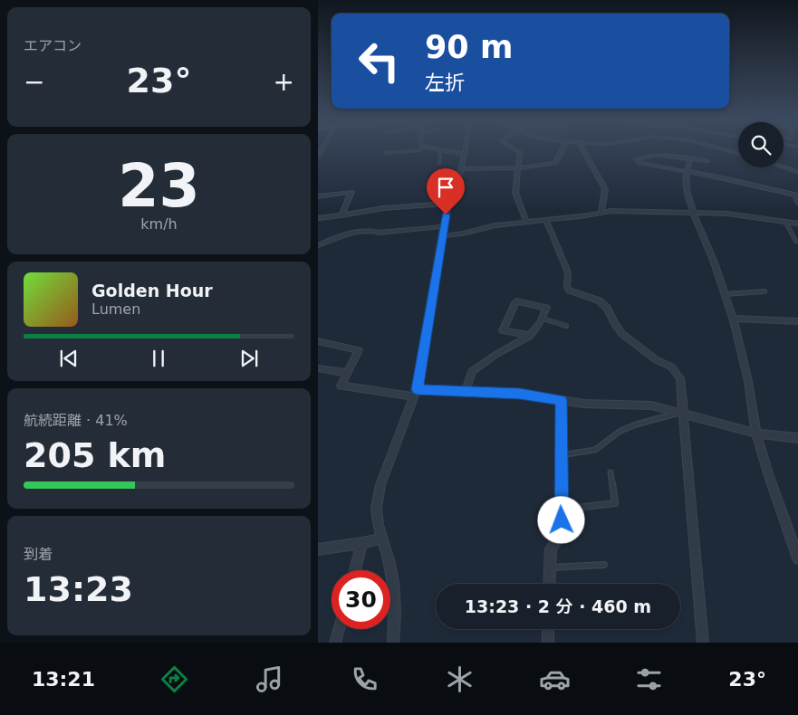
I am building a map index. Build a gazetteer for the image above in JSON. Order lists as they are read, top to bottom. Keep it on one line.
{"page":{"tile":["エアコン",["23","km/h"],["航続距離 · 41%","205 km"],["到着","13:23"]],"turn":["90 m","左折"],"heat":["−","23°","+"],"song":["Golden Hour","Lumen"],"limit":"30","trip":"13:23 · 2 分 · 460 m","tabs":["13:21","23°"]}}
